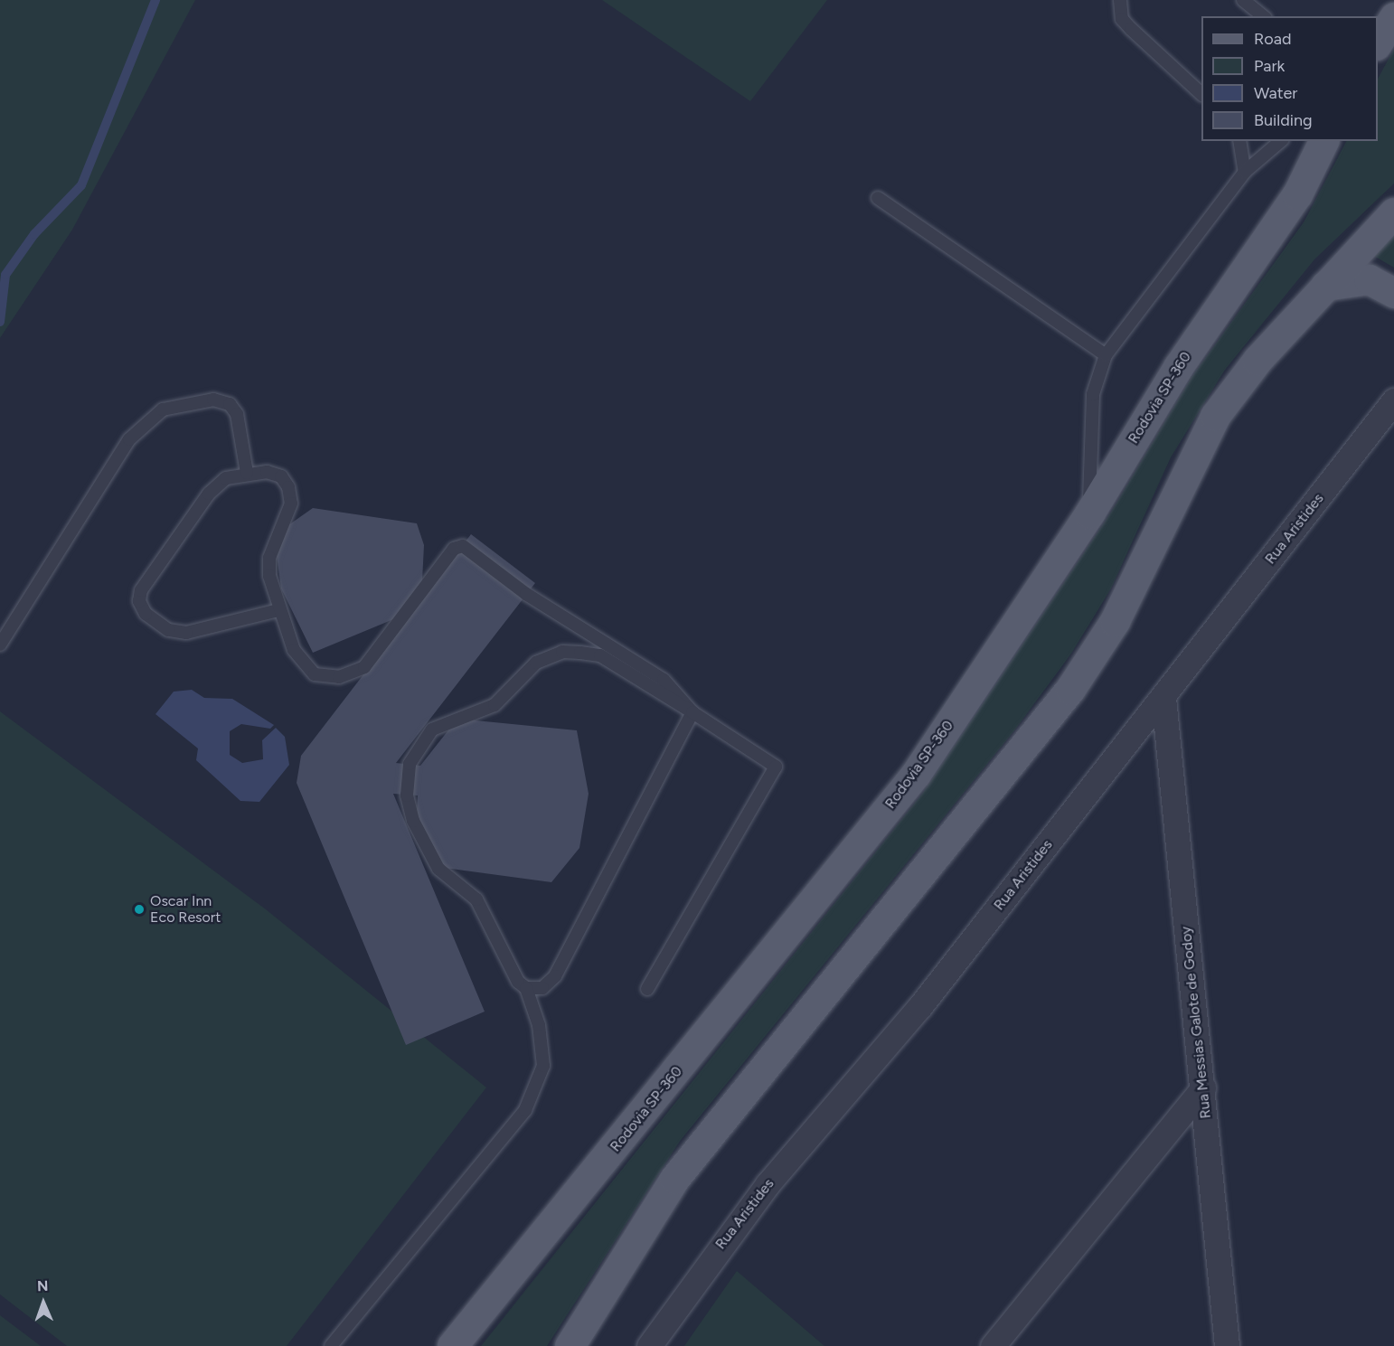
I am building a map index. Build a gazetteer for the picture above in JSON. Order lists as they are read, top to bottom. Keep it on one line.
{"streets":{"main road":["Rodovia SP-360"],"street":["Rua Aristides","Rua Messias Galote de Godoy"]},"crossings":[["Rua Aristides","Rua Messias Galote de Godoy"]],"places":["Oscar Inn Eco Resort"],"legend":["Road","Park","Water","Building"],"north":"top"}
